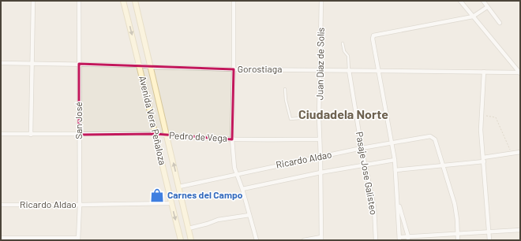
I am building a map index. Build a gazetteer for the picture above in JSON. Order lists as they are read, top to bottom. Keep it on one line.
{"streets":{"main road":["Avenida Vera Peñaloza"],"street":["Juan Díaz de Solís","Gorostiaga","San José","Pedro de Vega","Ricardo Aldao","Pasaje Jose Galisteo"]},"crossings":[["Juan Díaz de Solís","Gorostiaga"],["Juan Díaz de Solís","Pedro de Vega"],["Juan Díaz de Solís","Ricardo Aldao"],["Gorostiaga","San José"],["Gorostiaga","Avenida Vera Peñaloza"],["Gorostiaga","Pasaje Jose Galisteo"],["San José","Pedro de Vega"],["San José","Ricardo Aldao"],["Avenida Vera Peñaloza","Pedro de Vega"],["Avenida Vera Peñaloza","Ricardo Aldao"],["Ricardo Aldao","Pasaje Jose Galisteo"]],"districts":["Ciudadela Norte"],"places":{"shop":["Carnes del Campo"]}}
